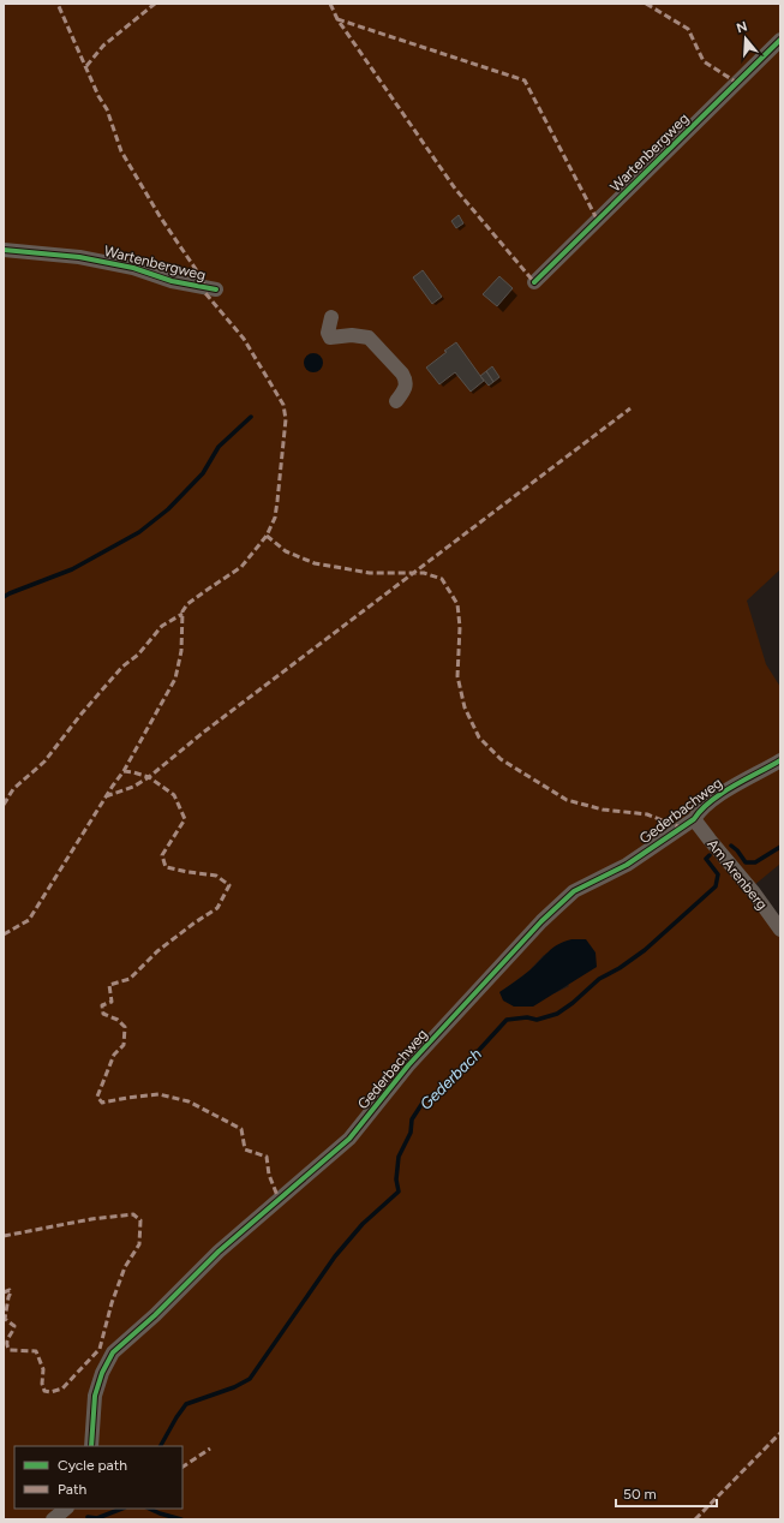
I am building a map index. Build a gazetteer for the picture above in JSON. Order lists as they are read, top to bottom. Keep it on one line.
{"streets":{"street":["Wartenbergweg","Gederbachweg","Am Arenberg"]},"crossings":[["Gederbachweg","Am Arenberg"]],"water":["Gederbach"],"legend":["Cycle path","Path"],"scale_bar":"50 m","north":"top"}
